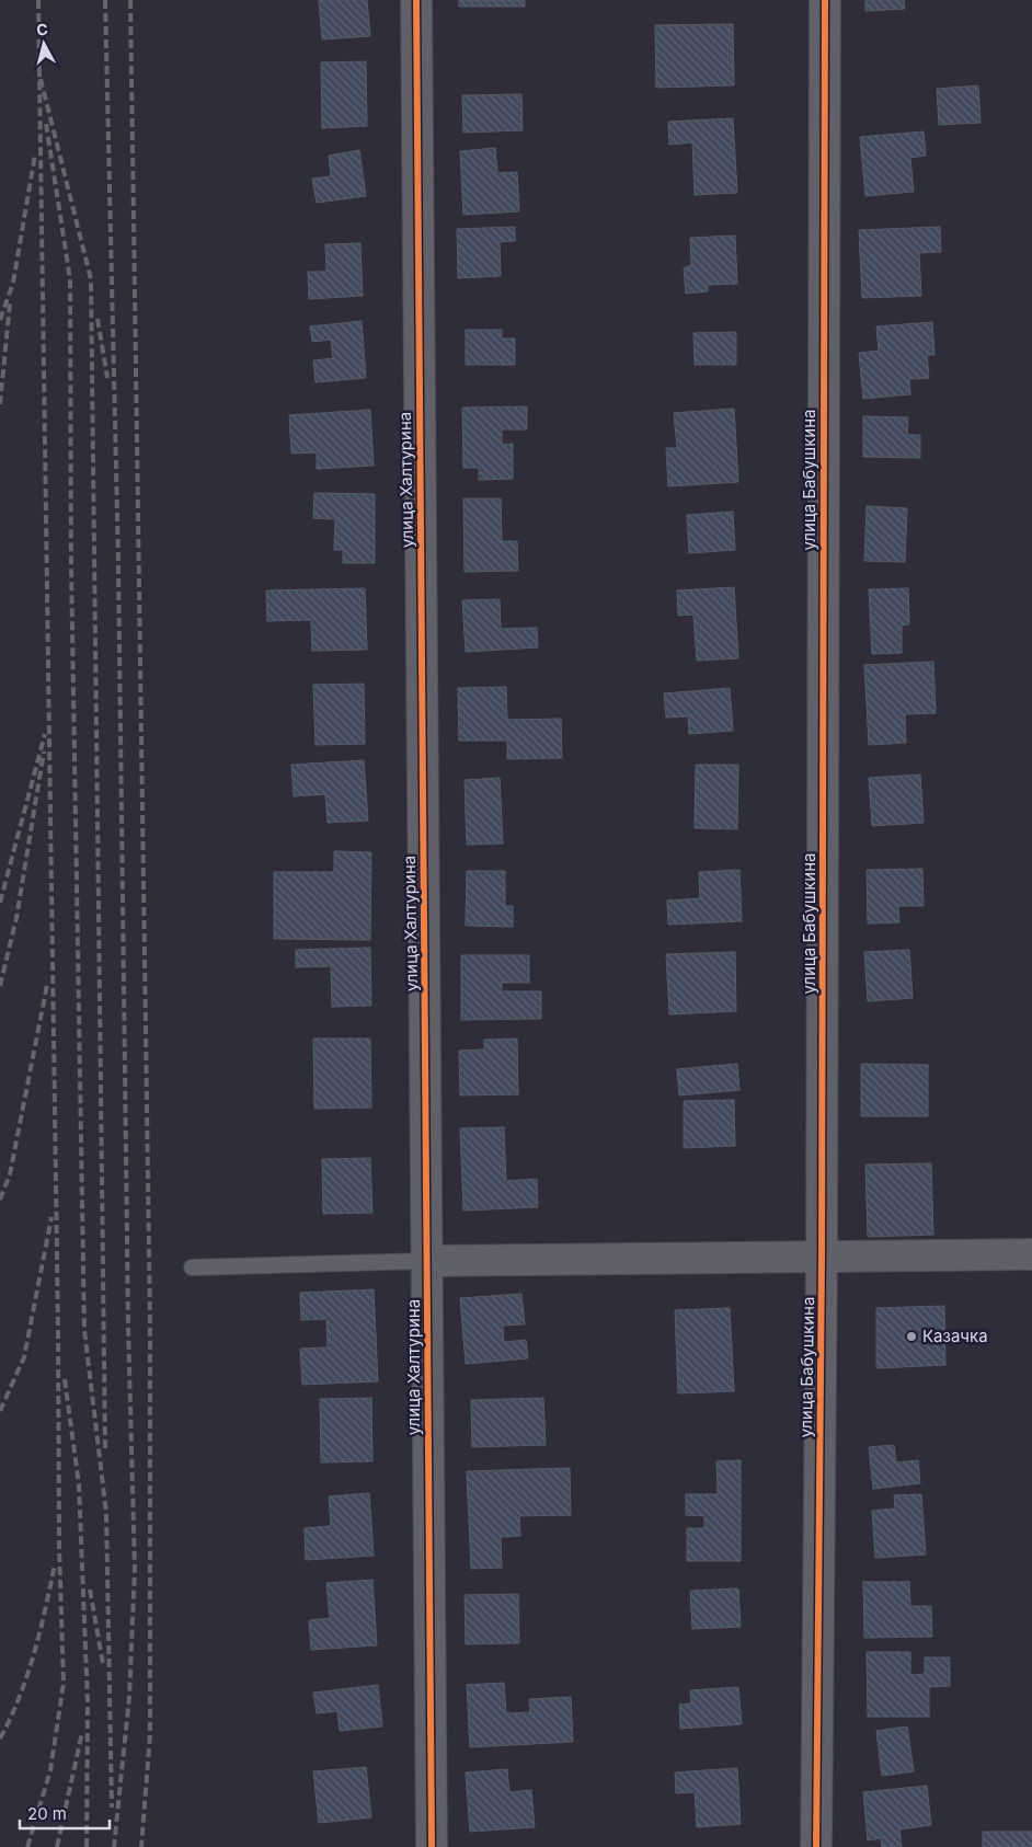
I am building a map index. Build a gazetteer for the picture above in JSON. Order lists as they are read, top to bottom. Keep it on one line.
{"streets":{"street":["улица Халтурина","улица Бабушкина"]},"places":["Казачка"],"scale_bar":"20 m","north":"top"}
